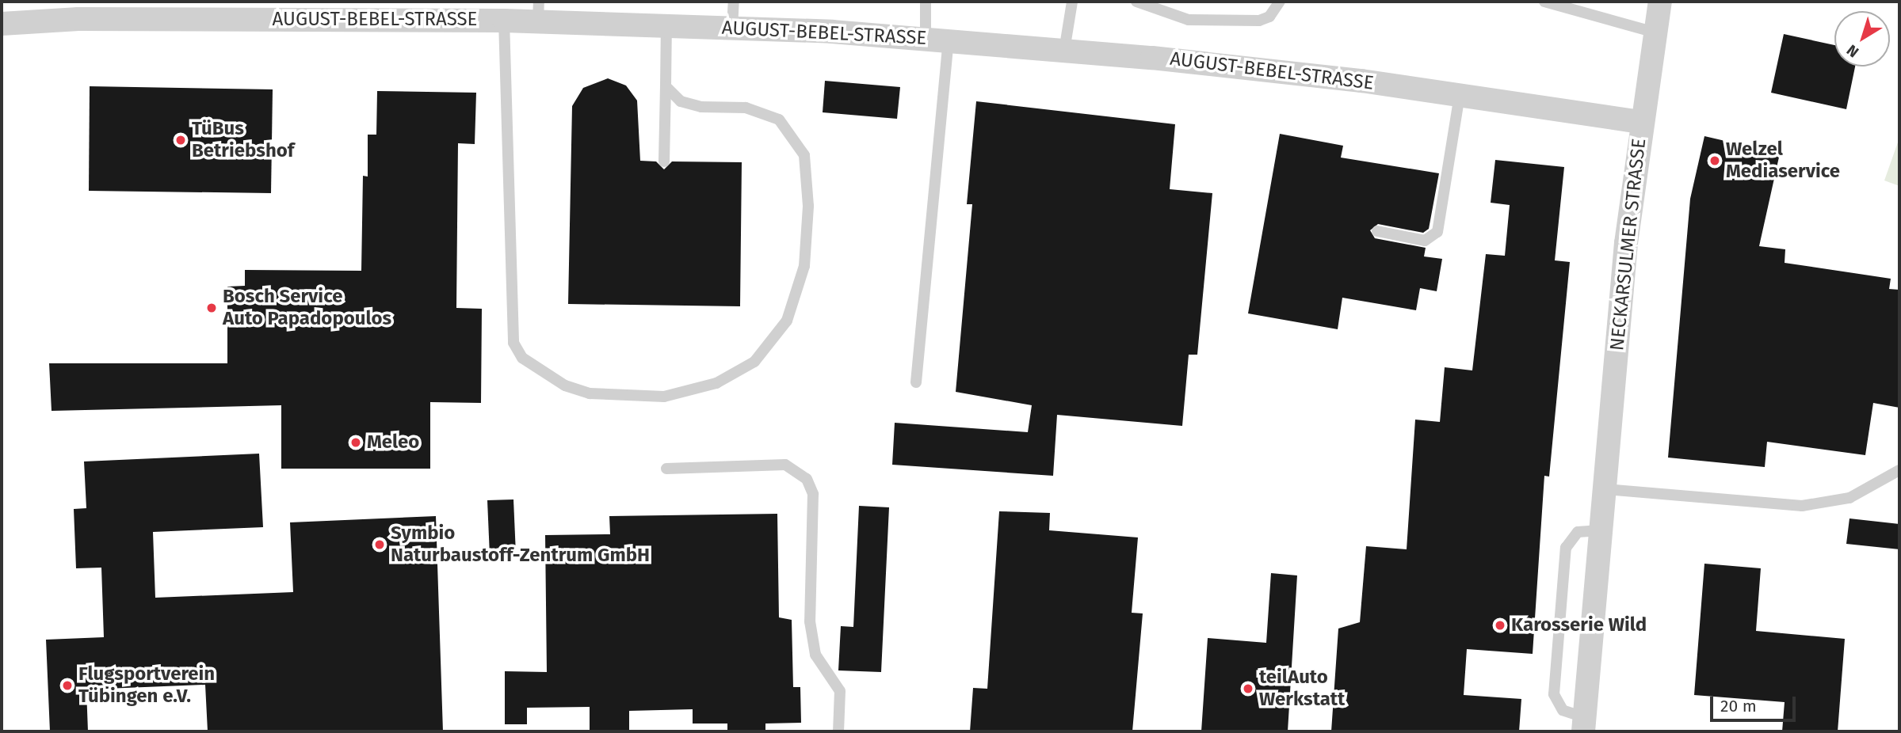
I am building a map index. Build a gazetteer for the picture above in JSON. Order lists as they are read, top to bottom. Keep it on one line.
{"streets":{"street":["AUGUST-BEBEL-STRASSE","NECKARSULMER STRASSE"]},"crossings":[["AUGUST-BEBEL-STRASSE","NECKARSULMER STRASSE"]],"places":["TüBus Betriebshof","Welzel Mediaservice","Bosch Service Auto Papadopoulos","Meleo","Symbio Naturbaustoff-Zentrum GmbH","Karosserie Wild","Flugsportverein Tübingen e.V.","teilAuto Werkstatt"],"scale_bar":"20 m","north":"bottom left"}
